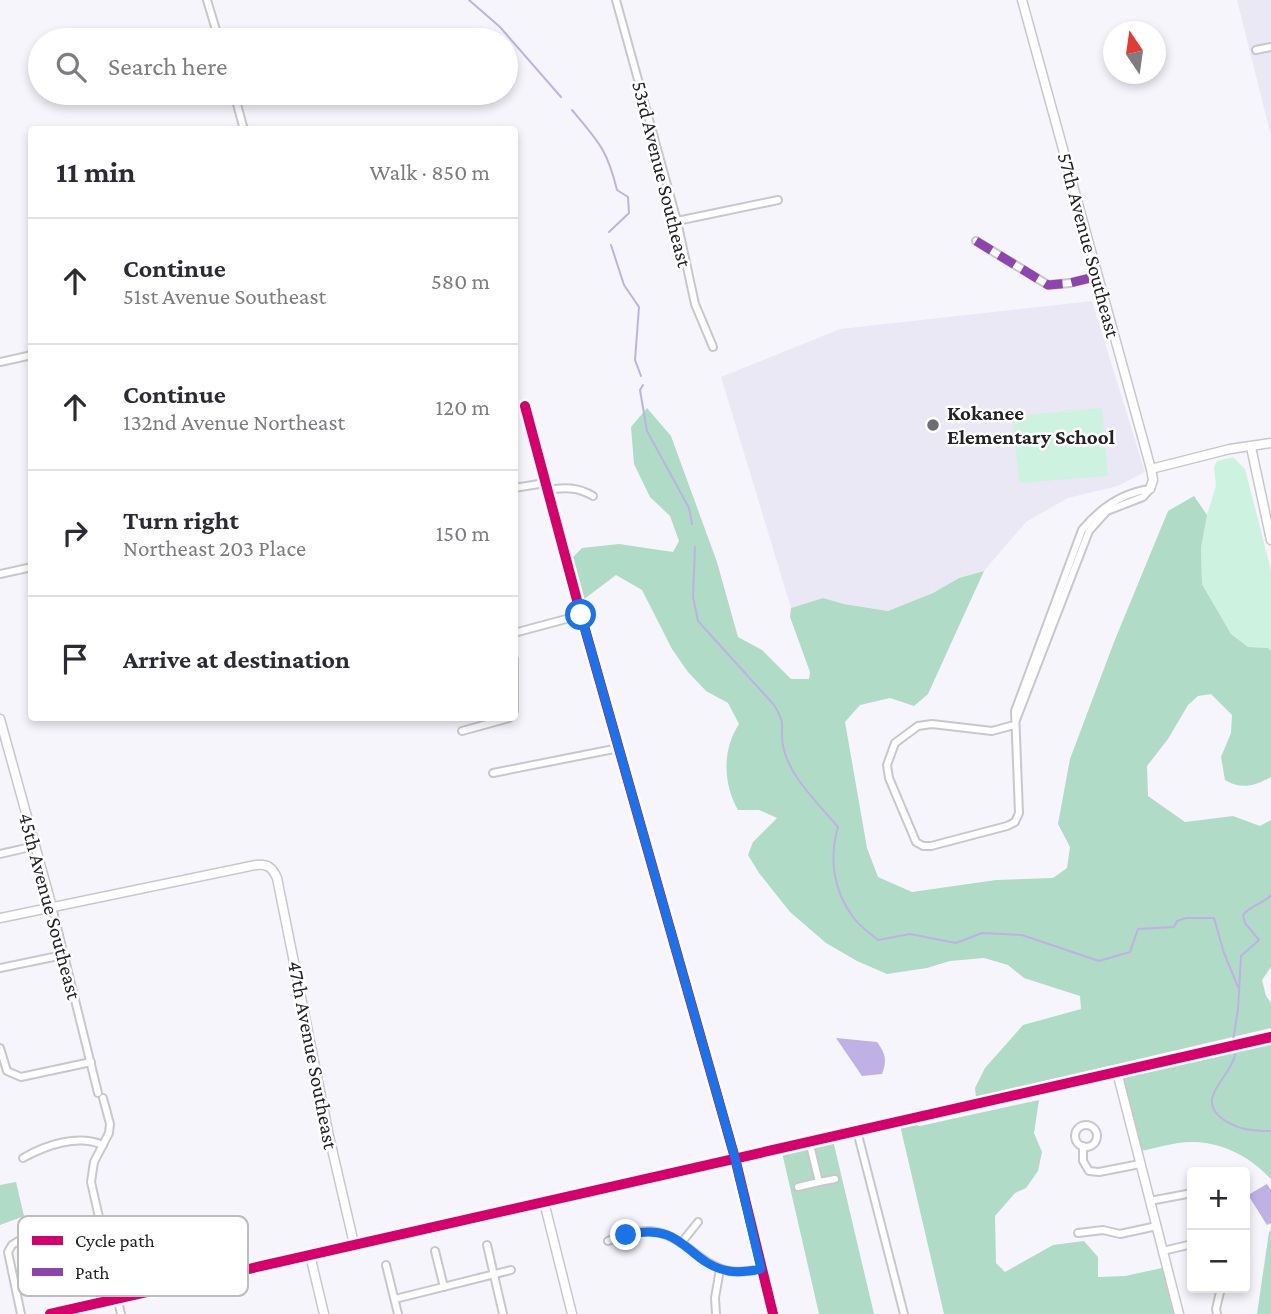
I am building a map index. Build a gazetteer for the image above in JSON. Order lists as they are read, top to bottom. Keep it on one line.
{"streets":{"street":["53rd Avenue Southeast","57th Avenue Southeast","45th Avenue Southeast","47th Avenue Southeast"]},"crossings":[["45th Avenue Southeast","47th Avenue Southeast"]],"places":["Kokanee Elementary School"],"legend":["Cycle path","Path"],"north":"top","page":{"search":"Search here","heading":["11 min","Walk · 850 m"],"list":[["Continue","51st Avenue Southeast","580 m"],["Continue","132nd Avenue Northeast","120 m"],["Turn right","Northeast 203 Place","150 m"],"Arrive at destination"],"map_buttons":["+","−"]}}
